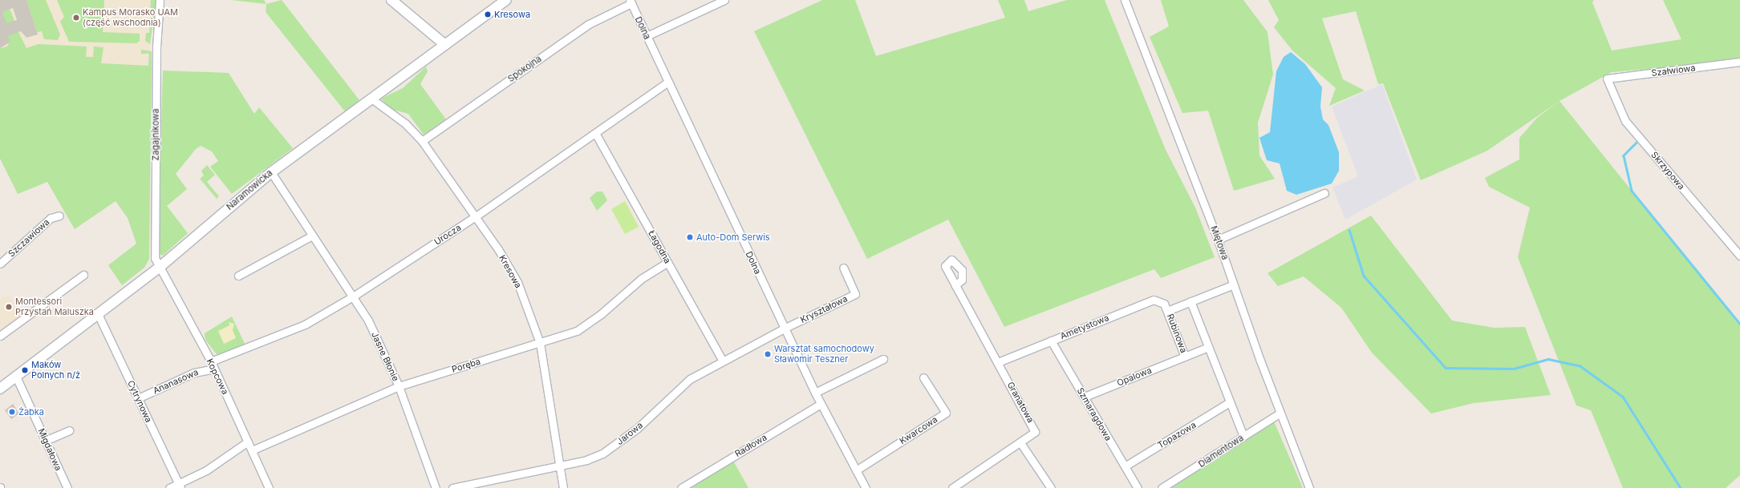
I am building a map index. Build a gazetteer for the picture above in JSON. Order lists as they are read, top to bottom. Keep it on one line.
{"streets":{"street":["Dolna","Spokojna","Szałwiowa","Zagajnikowa","Skrzypowa","Naramowicka","Urocza","Szczawiowa","Miętowa","Łagodna","Kresowa","Kryształowa","Ametystowa","Rubinowa","Jasne Błonie","Poręba","Kopcowa","Opalowa","Ananasowa","Cytrynowa","Granatowa","Szmaragdowa","Kwarcowa","Jarowa","Topazowa","Radłowa","Migdałowa","Diamentowa"]},"crossings":[["Dolna","Spokojna"],["Dolna","Urocza"],["Dolna","Kryształowa"],["Dolna","Kwarcowa"],["Dolna","Jarowa"],["Dolna","Radłowa"],["Spokojna","Kresowa"],["Szałwiowa","Skrzypowa"],["Zagajnikowa","Naramowicka"],["Zagajnikowa","Kopcowa"],["Naramowicka","Kresowa"],["Naramowicka","Jasne Błonie"],["Naramowicka","Kopcowa"],["Naramowicka","Cytrynowa"],["Naramowicka","Migdałowa"],["Urocza","Łagodna"],["Urocza","Kresowa"],["Urocza","Jasne Błonie"],["Urocza","Kopcowa"],["Urocza","Ananasowa"],["Miętowa","Rubinowa"],["Miętowa","Diamentowa"],["Łagodna","Poręba"],["Łagodna","Jarowa"],["Kresowa","Poręba"],["Kresowa","Jarowa"],["Kryształowa","Jarowa"],["Ametystowa","Rubinowa"],["Ametystowa","Granatowa"],["Ametystowa","Szmaragdowa"],["Rubinowa","Opalowa"],["Jasne Błonie","Poręba"],["Poręba","Kopcowa"],["Kopcowa","Ananasowa"],["Opalowa","Szmaragdowa"],["Ananasowa","Cytrynowa"],["Szmaragdowa","Topazowa"]],"places":["Kresowa","Kampus Morasko UAM (część wschodnia)","Auto-Dom Serwis","Montessori Przystań Maluszka","Warsztat samochodowy Sławomir Teszner","Maków Polnych n/ż","Żabka"]}
